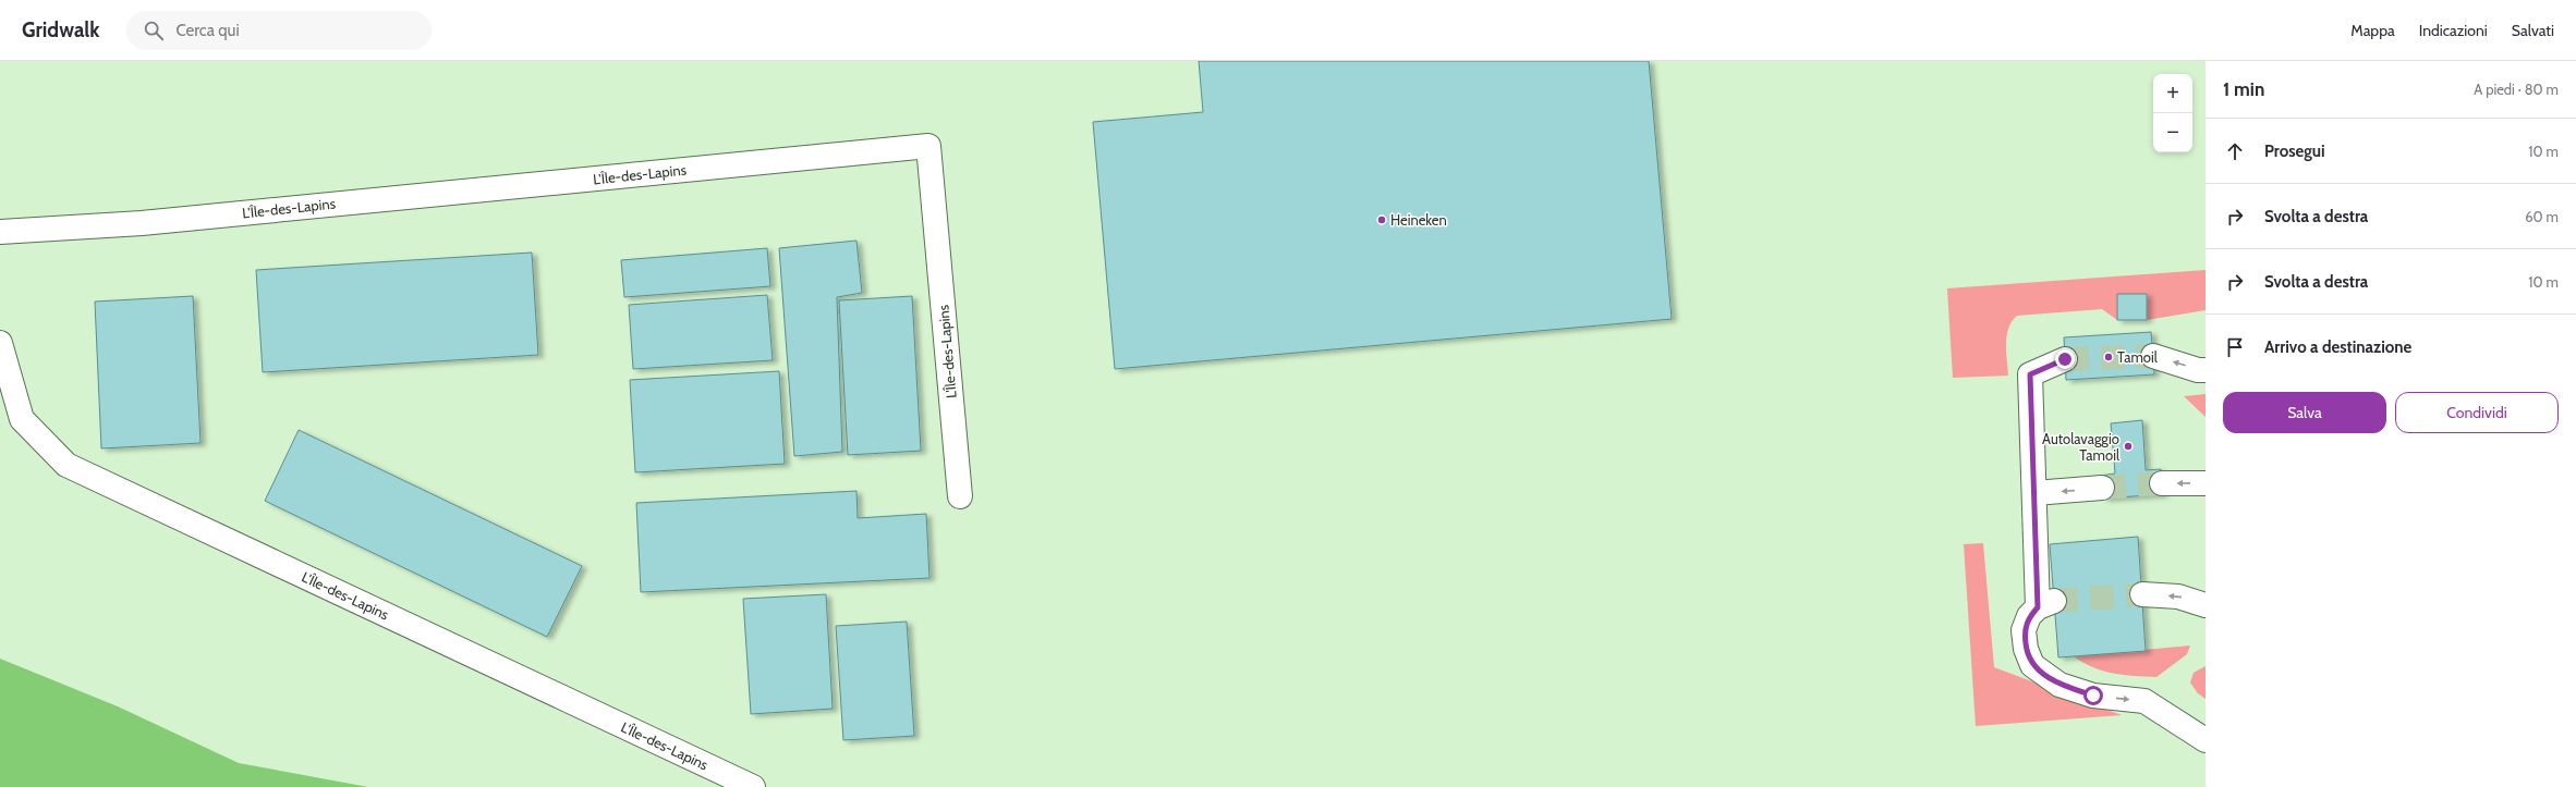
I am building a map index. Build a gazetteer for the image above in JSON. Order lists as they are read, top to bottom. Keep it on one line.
{"streets":{"street":["L'Île-des-Lapins"]},"places":["Heineken","Tamoil","Autolavaggio Tamoil"],"page":{"header":"Gridwalk","search":"Cerca qui","nav":["Mappa","Indicazioni","Salvati"],"heading":["1 min","A piedi · 80 m"],"map_buttons":["+","−"],"list":[["Prosegui","10 m"],["Svolta a destra","60 m"],["Svolta a destra","10 m"],"Arrivo a destinazione"],"buttons":["Salva","Condividi"]}}
